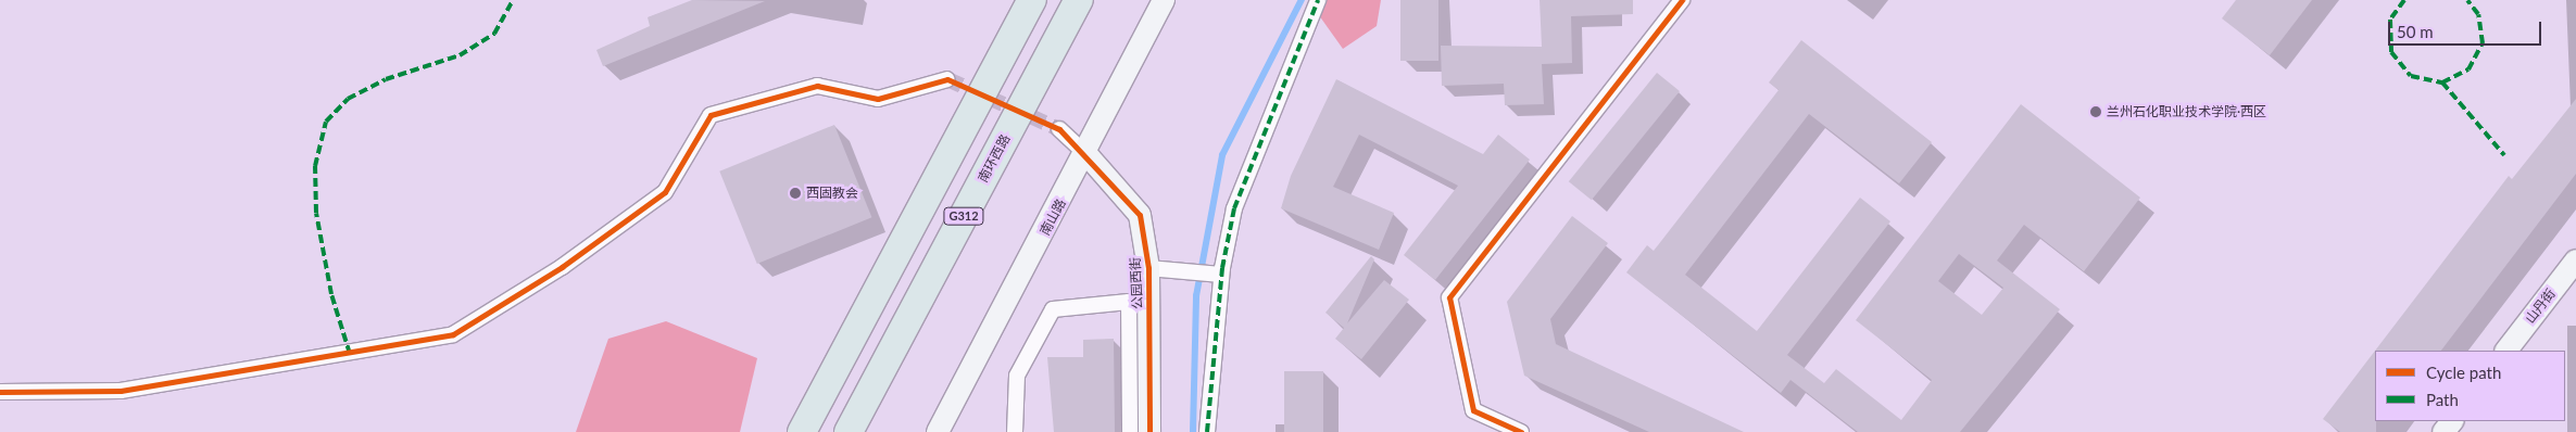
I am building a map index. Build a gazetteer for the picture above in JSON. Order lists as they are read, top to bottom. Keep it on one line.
{"streets":{"highway":["南环西路","G312"],"street":["南山路","公园西街","山丹街"]},"crossings":[["南山路","公园西街"]],"places":["兰州石化职业技术学院·西区","西固教会"],"legend":["Cycle path","Path"],"scale_bar":"50 m"}
